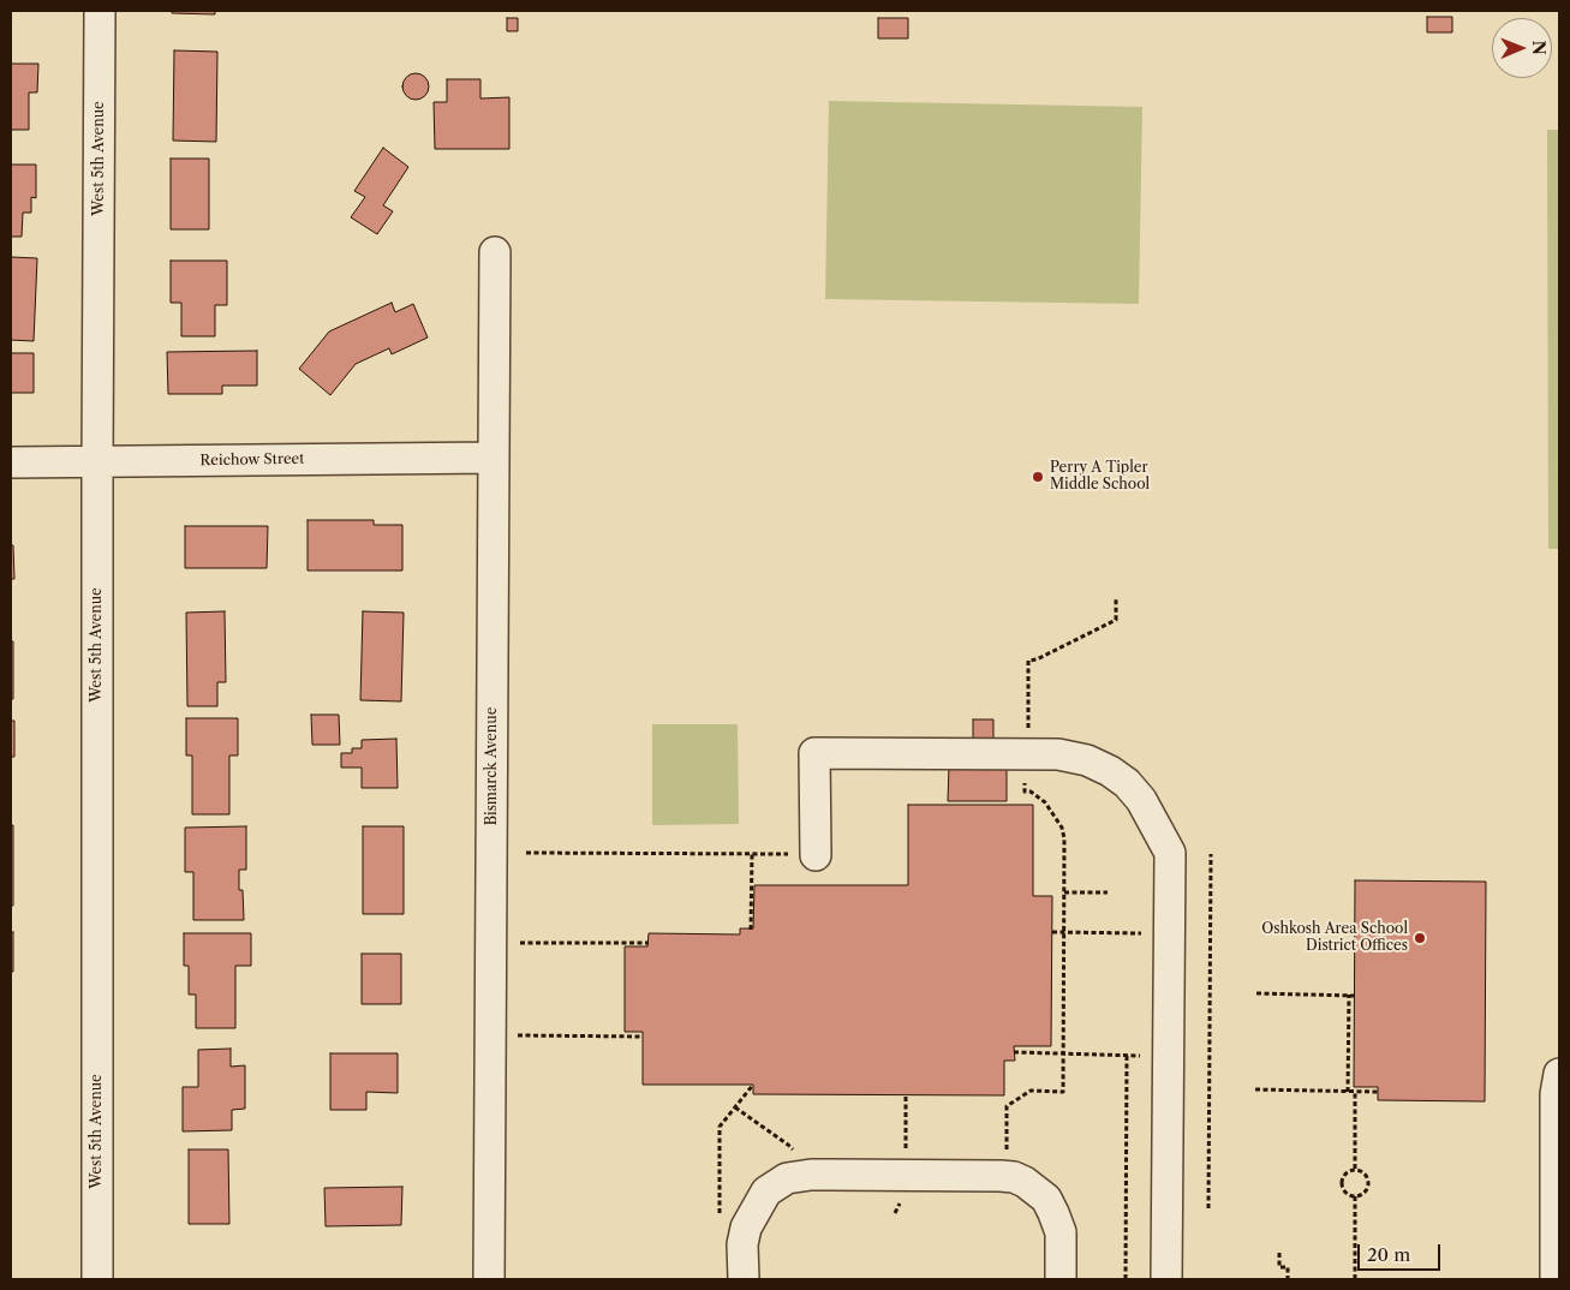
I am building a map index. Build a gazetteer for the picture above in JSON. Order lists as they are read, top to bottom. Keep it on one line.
{"streets":{"street":["West 5th Avenue","Reichow Street","Bismarck Avenue"]},"crossings":[["West 5th Avenue","Reichow Street"],["Reichow Street","Bismarck Avenue"]],"places":["Perry A Tipler Middle School","Oshkosh Area School District Offices"],"scale_bar":"20 m","north":"right"}
